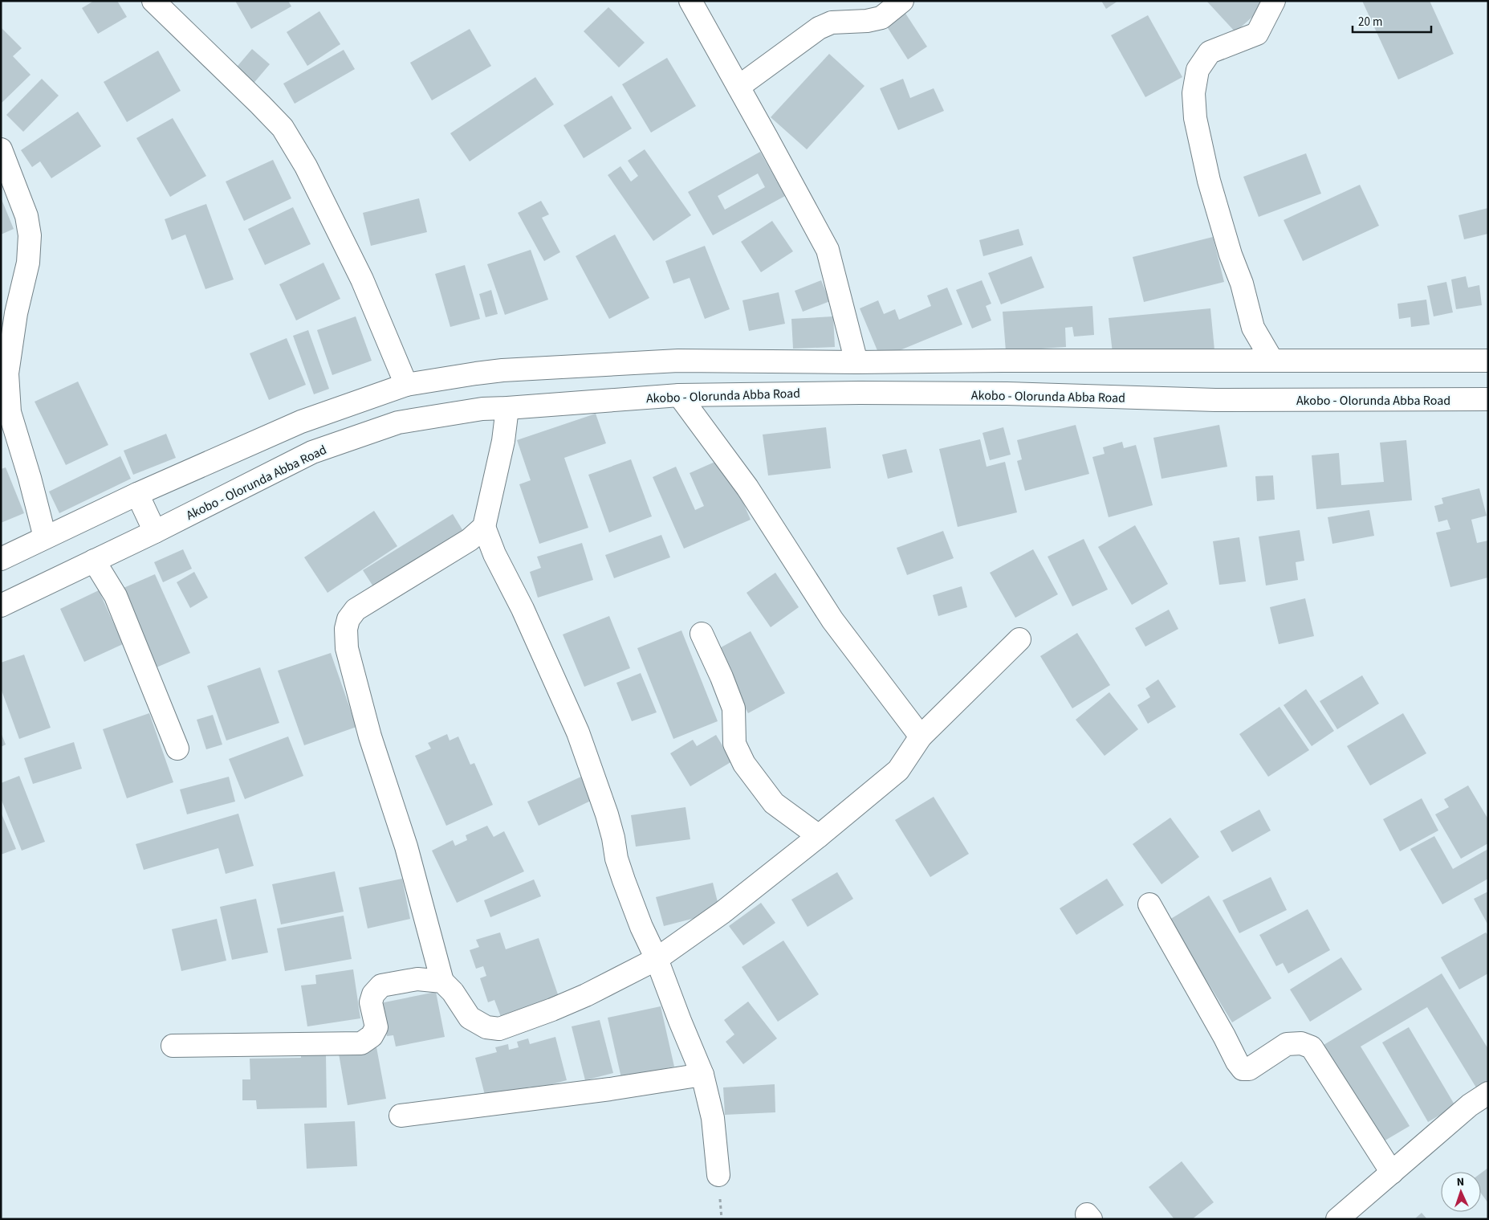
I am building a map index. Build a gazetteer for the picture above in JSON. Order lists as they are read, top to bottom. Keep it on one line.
{"streets":{"street":["Akobo - Olorunda Abba Road"]},"scale_bar":"20 m","north":"top"}
